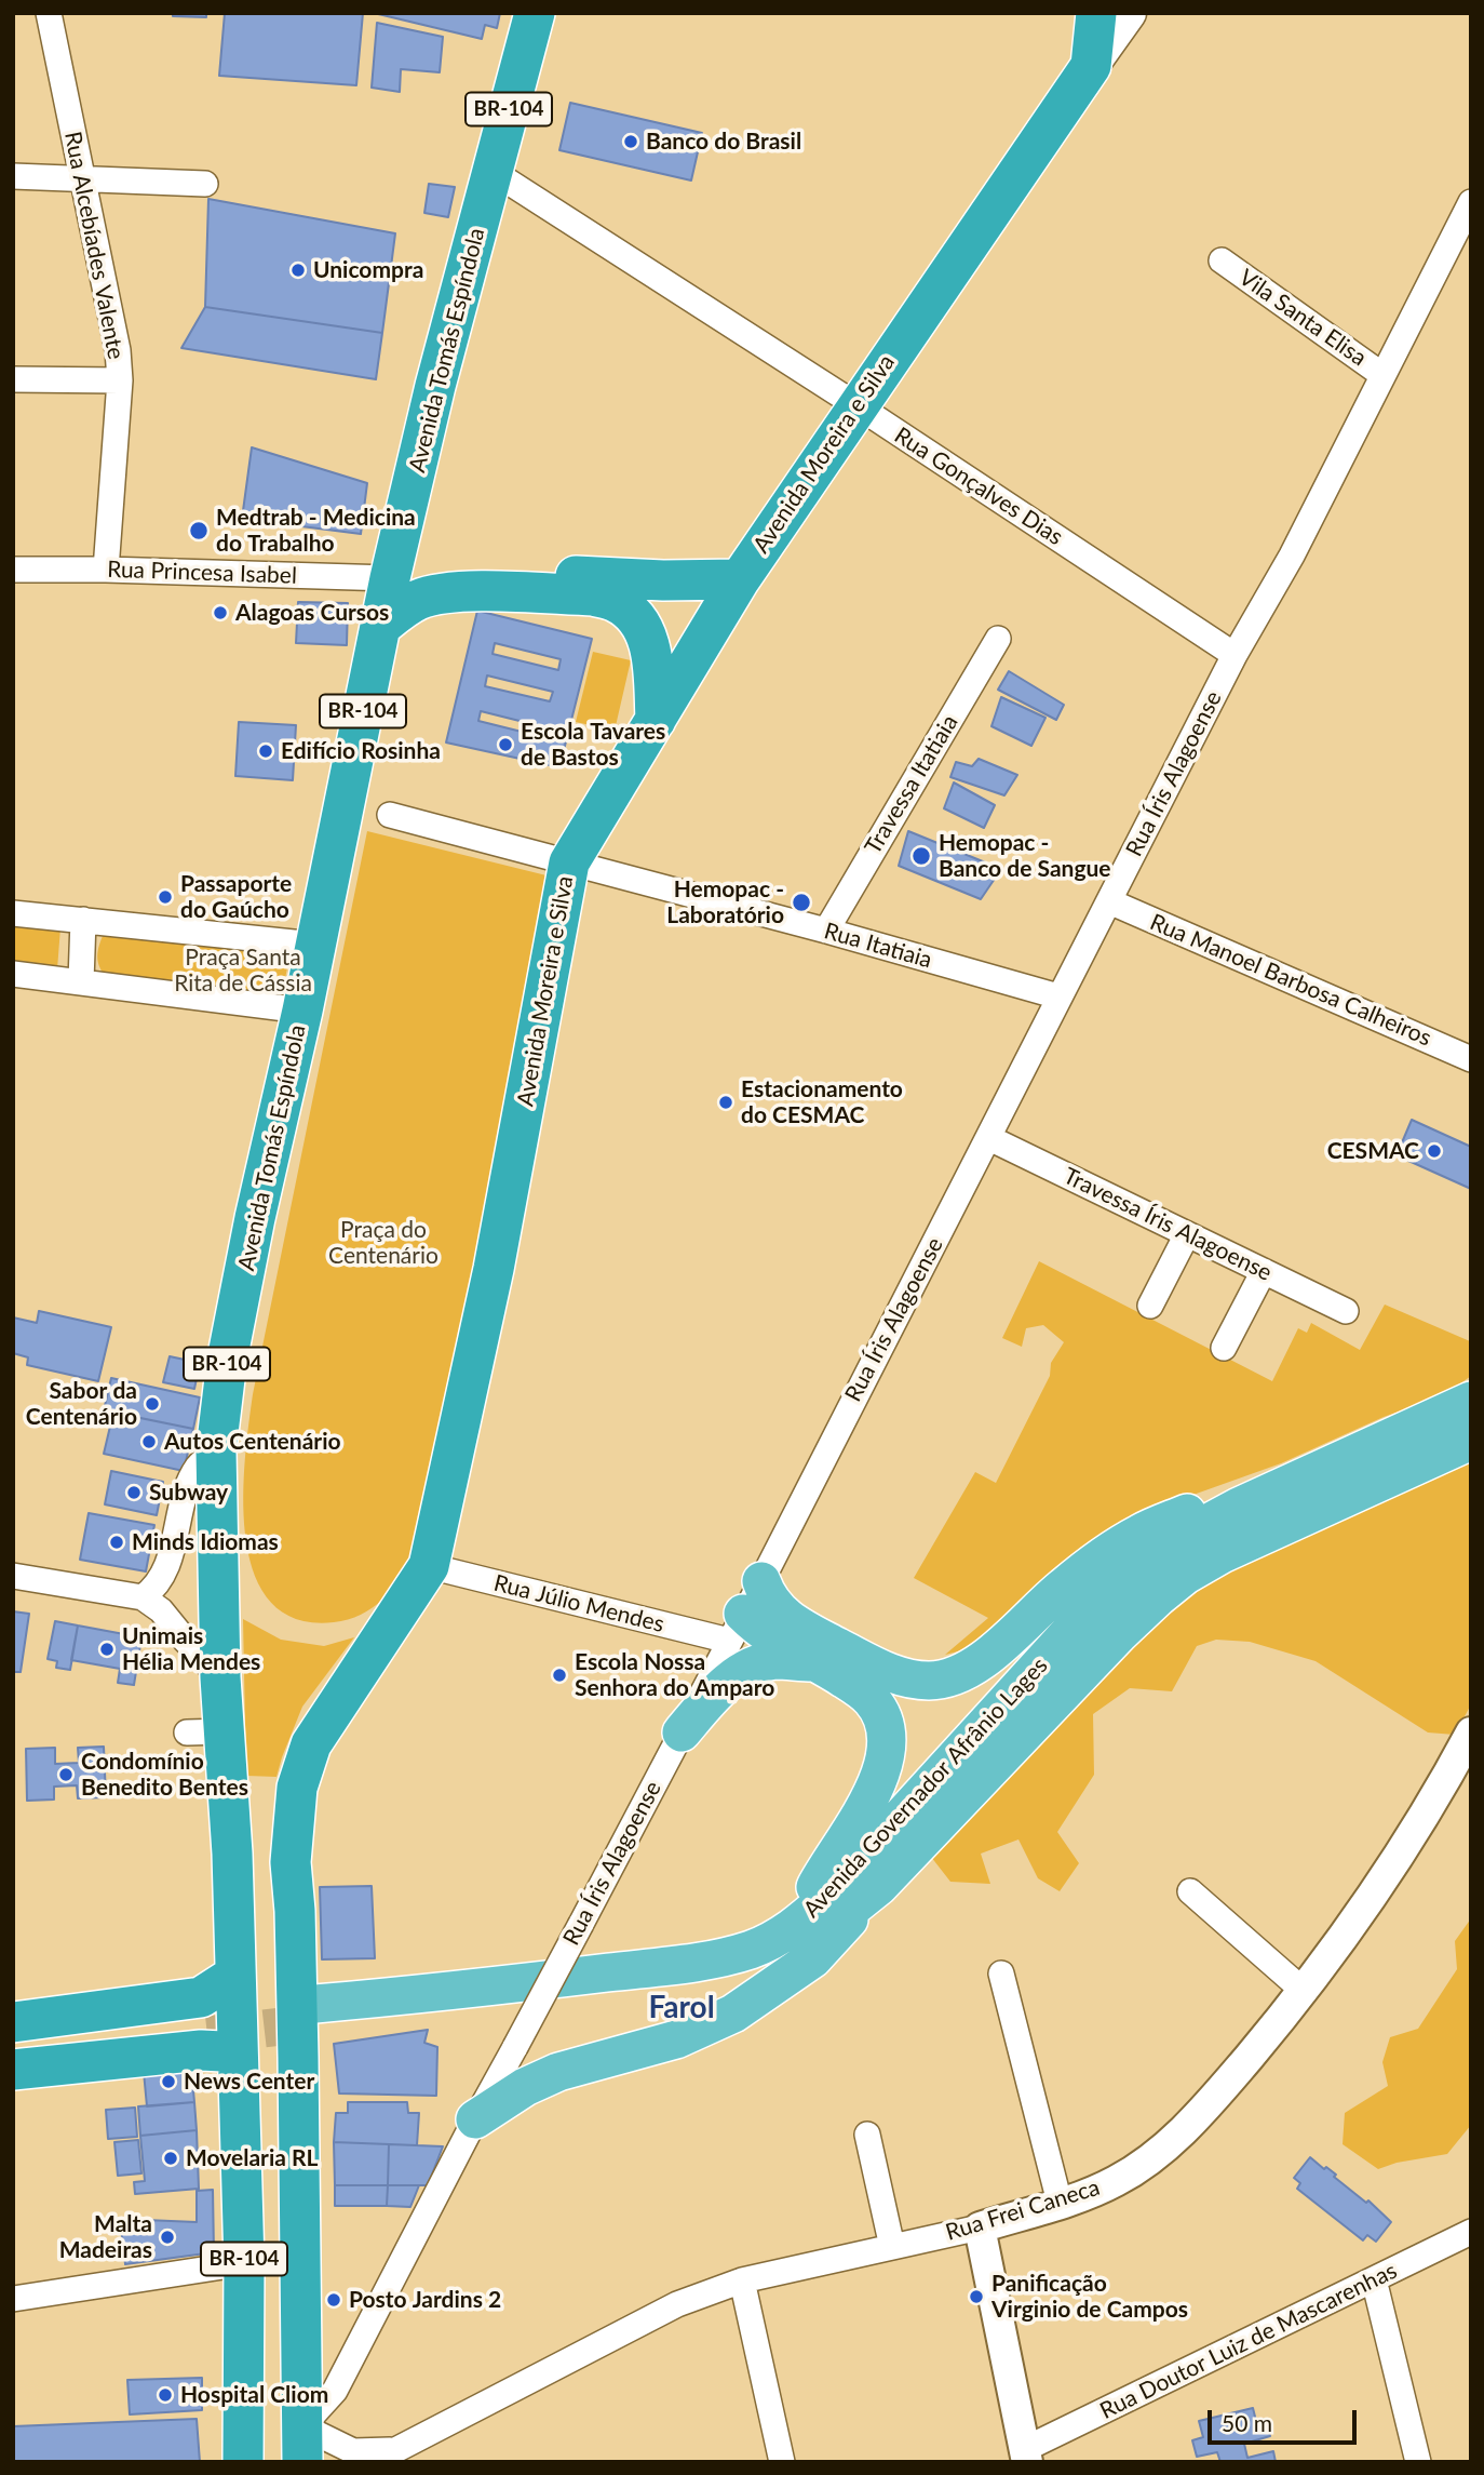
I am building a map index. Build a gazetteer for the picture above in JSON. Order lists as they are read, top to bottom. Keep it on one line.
{"streets":{"highway":["BR-104","Avenida Tomás Espíndola","Avenida Moreira e Silva"],"main road":["Avenida Governador Afrânio Lages"],"street":["Rua Alcebíades Valente","Vila Santa Elisa","Rua Gonçalves Dias","Rua Princesa Isabel","Rua Íris Alagoense","Travessa Itatiaia","Rua Itatiaia","Rua Manoel Barbosa Calheiros","Travessa Íris Alagoense","Rua Júlio Mendes","Rua Frei Caneca","Rua Doutor Luiz de Mascarenhas"]},"crossings":[["BR-104","Avenida Tomás Espíndola"],["BR-104","Avenida Moreira e Silva"],["Rua Alcebíades Valente","Rua Princesa Isabel"],["Vila Santa Elisa","Rua Íris Alagoense"],["Avenida Tomás Espíndola","Rua Gonçalves Dias"],["Avenida Tomás Espíndola","Rua Princesa Isabel"],["Avenida Moreira e Silva","Rua Gonçalves Dias"],["Avenida Moreira e Silva","Rua Íris Alagoense"],["Avenida Moreira e Silva","Rua Itatiaia"],["Avenida Moreira e Silva","Rua Júlio Mendes"],["Avenida Moreira e Silva","Rua Frei Caneca"],["Rua Gonçalves Dias","Rua Íris Alagoense"],["Rua Íris Alagoense","Rua Itatiaia"],["Rua Íris Alagoense","Rua Manoel Barbosa Calheiros"],["Rua Íris Alagoense","Travessa Íris Alagoense"],["Rua Íris Alagoense","Rua Júlio Mendes"],["Rua Íris Alagoense","Rua Frei Caneca"],["Travessa Itatiaia","Rua Itatiaia"]],"districts":["Farol"],"parks":["Praça Santa Rita de Cássia","Praça do Centenário"],"places":["Banco do Brasil","Unicompra","Medtrab - Medicina do Trabalho","Alagoas Cursos","Escola Tavares de Bastos","Edifício Rosinha","Hemopac - Banco de Sangue","Passaporte do Gaúcho","Hemopac - Laboratório","Estacionamento do CESMAC","CESMAC","Sabor da Centenário","Autos Centenário","Subway","Minds Idiomas","Unimais Hélia Mendes","Escola Nossa Senhora do Amparo","Condomínio Benedito Bentes","News Center","Movelaria RL","Malta Madeiras","Panificação Virginio de Campos","Posto Jardins 2","Hospital Cliom"],"scale_bar":"50 m"}
